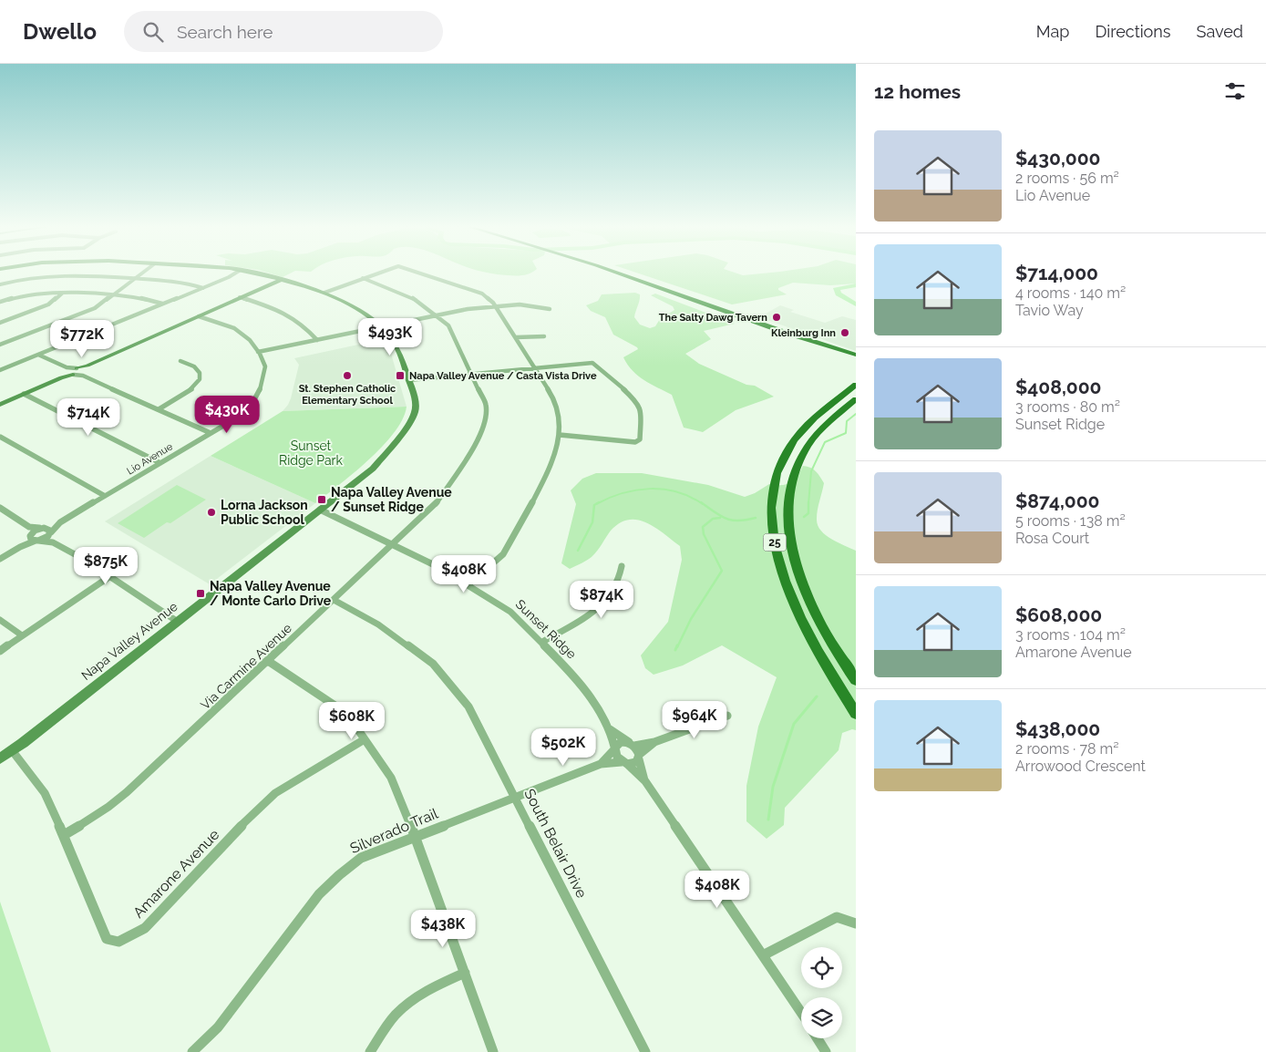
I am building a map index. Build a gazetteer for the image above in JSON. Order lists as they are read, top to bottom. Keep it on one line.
{"streets":{"main road":["25"],"street":["Lio Avenue","Sunset Ridge","Napa Valley Avenue","Via Carmine Avenue","Silverado Trail","South Belair Drive","Amarone Avenue"]},"crossings":[["Sunset Ridge","Napa Valley Avenue"],["Sunset Ridge","Via Carmine Avenue"],["Sunset Ridge","Silverado Trail"],["Napa Valley Avenue","Amarone Avenue"],["Via Carmine Avenue","South Belair Drive"],["Via Carmine Avenue","Amarone Avenue"],["Silverado Trail","South Belair Drive"]],"parks":["Sunset Ridge Park"],"places":{"other":["The Salty Dawg Tavern","Kleinburg Inn","St. Stephen Catholic Elementary School","Lorna Jackson Public School"],"transit":["Napa Valley Avenue / Casta Vista Drive","Napa Valley Avenue / Sunset Ridge","Napa Valley Avenue / Monte Carlo Drive"]},"page":{"header":"Dwello","search":"Search here","nav":["Map","Directions","Saved"],"heading":"12 homes","list":[{"name":"$430,000","note":"2 rooms · 56 m² · Lio Avenue"},{"name":"$714,000","note":"4 rooms · 140 m² · Tavio Way"},{"name":"$408,000","note":"3 rooms · 80 m² · Sunset Ridge"},{"name":"$874,000","note":"5 rooms · 138 m² · Rosa Court"},{"name":"$608,000","note":"3 rooms · 104 m² · Amarone Avenue"},{"name":"$438,000","note":"2 rooms · 78 m² · Arrowood Crescent"}],"price":["$493K","$772K","$430K","$714K","$875K","$408K","$874K","$964K","$608K","$502K","$408K","$438K"]}}
